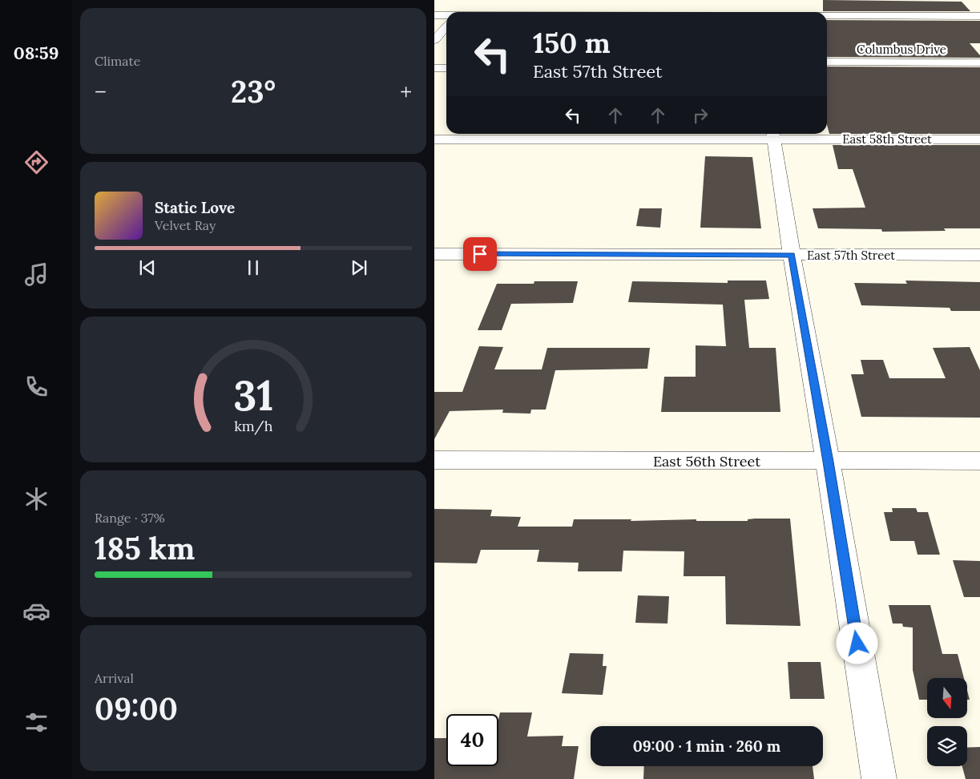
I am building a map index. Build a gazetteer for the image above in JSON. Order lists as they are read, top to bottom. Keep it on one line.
{"streets":{"street":["Columbus Drive","East 58th Street","East 57th Street","East 56th Street"]},"north":"bottom","page":{"tabs":"08:59","tile":["Climate",["Range · 37%","185 km"],["Arrival","09:00"]],"turn":["150 m","East 57th Street"],"heat":["−","23°","+"],"song":["Static Love","Velvet Ray"],"limit":"40","trip":"09:00 · 1 min · 260 m","gauge":["31","km/h"]}}
